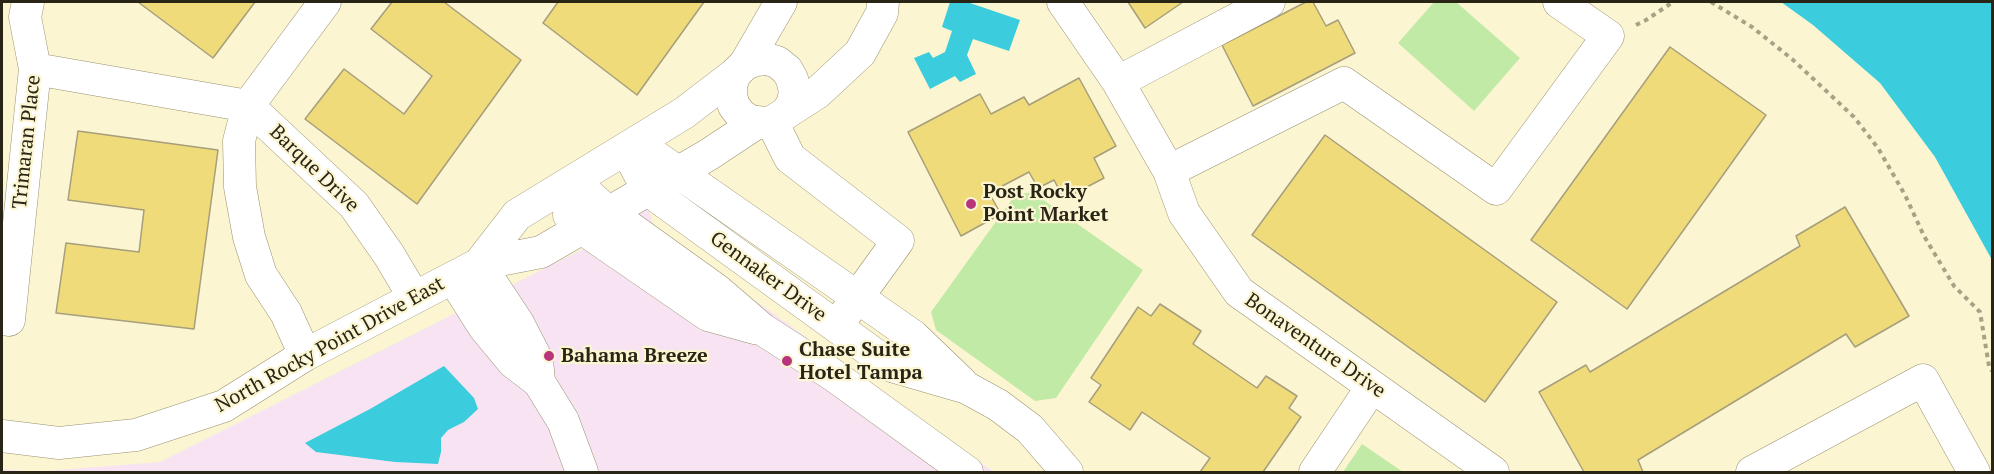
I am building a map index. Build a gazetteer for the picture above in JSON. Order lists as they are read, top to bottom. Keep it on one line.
{"streets":{"street":["Trimaran Place","Barque Drive","Gennaker Drive","North Rocky Point Drive East","Bonaventure Drive"]},"crossings":[["Barque Drive","North Rocky Point Drive East"],["Gennaker Drive","North Rocky Point Drive East"]],"places":["Post Rocky Point Market","Bahama Breeze","Chase Suite Hotel Tampa"]}
